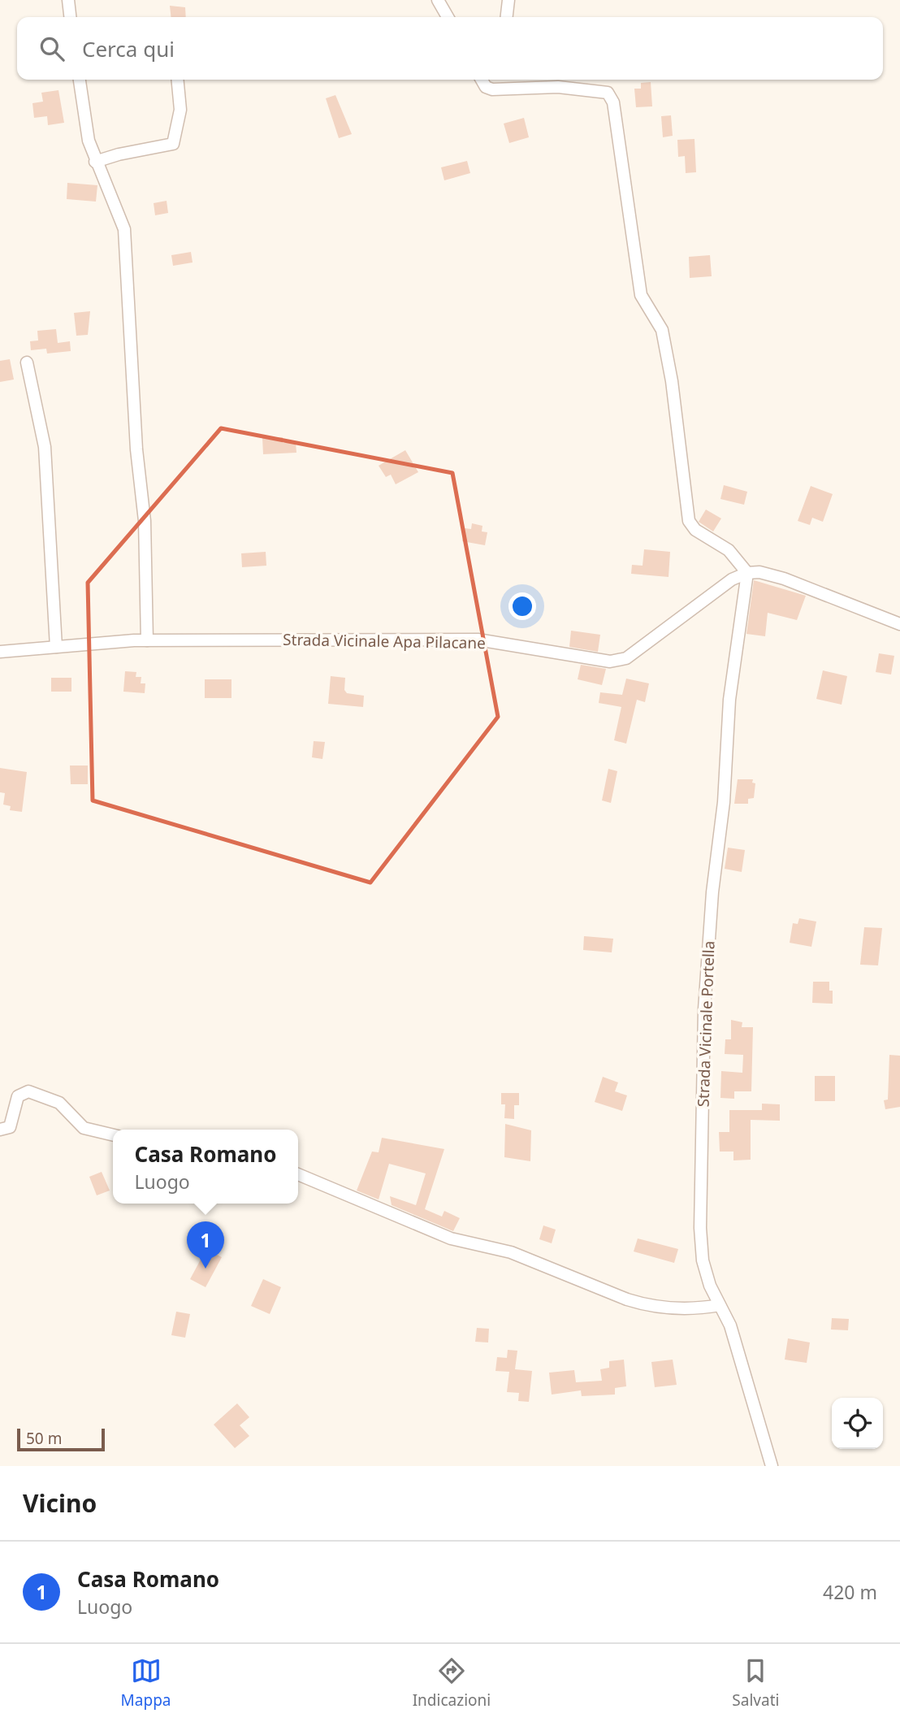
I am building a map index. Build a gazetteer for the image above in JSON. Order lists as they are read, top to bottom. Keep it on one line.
{"streets":{"street":["Strada Vicinale Apa Pilacane","Strada Vicinale Portella"]},"crossings":[["Strada Vicinale Apa Pilacane","Strada Vicinale Portella"]],"scale_bar":"50 m","page":{"search":"Cerca qui","popup":["Casa Romano","Luogo"],"pins":"1","scale":"50 m","heading":"Vicino","list":[{"mark":"1","name":"Casa Romano","note":"Luogo","value":"420 m"}],"nav":["Mappa","Indicazioni","Salvati"]}}
